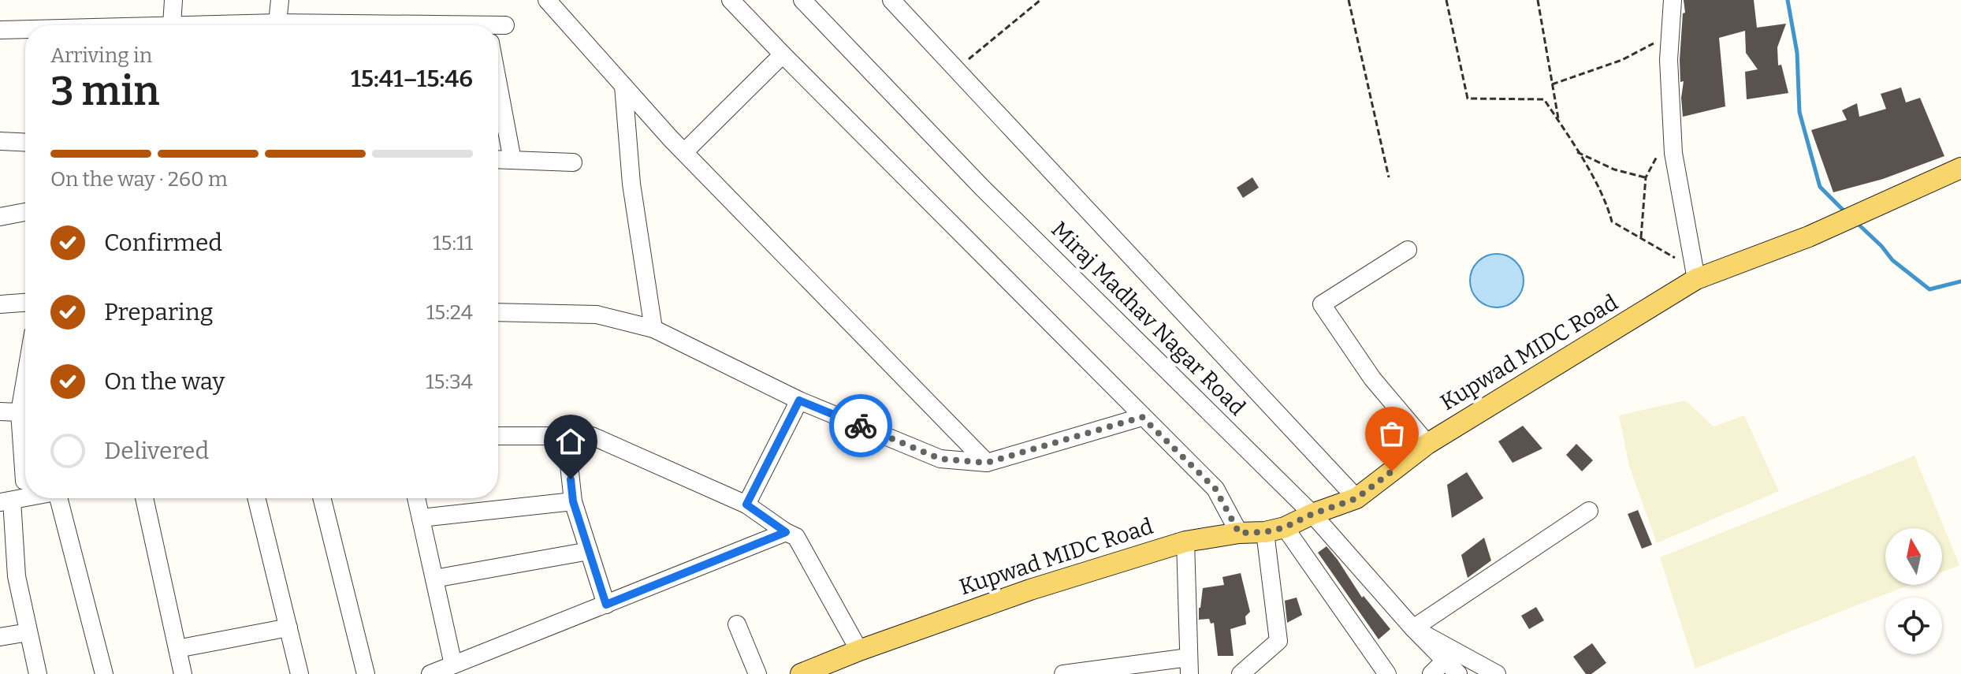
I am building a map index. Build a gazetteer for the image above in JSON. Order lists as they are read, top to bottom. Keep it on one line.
{"streets":{"main road":["Kupwad MIDC Road"],"street":["Miraj Madhav Nagar Road"]},"crossings":[["Miraj Madhav Nagar Road","Kupwad MIDC Road"]],"north":"top","page":{"heading":["3 min","Arriving in","15:41–15:46"],"bar":"On the way · 260 m","list":[["Confirmed","15:11"],["Preparing","15:24"],["On the way","15:34"],"Delivered"]}}
